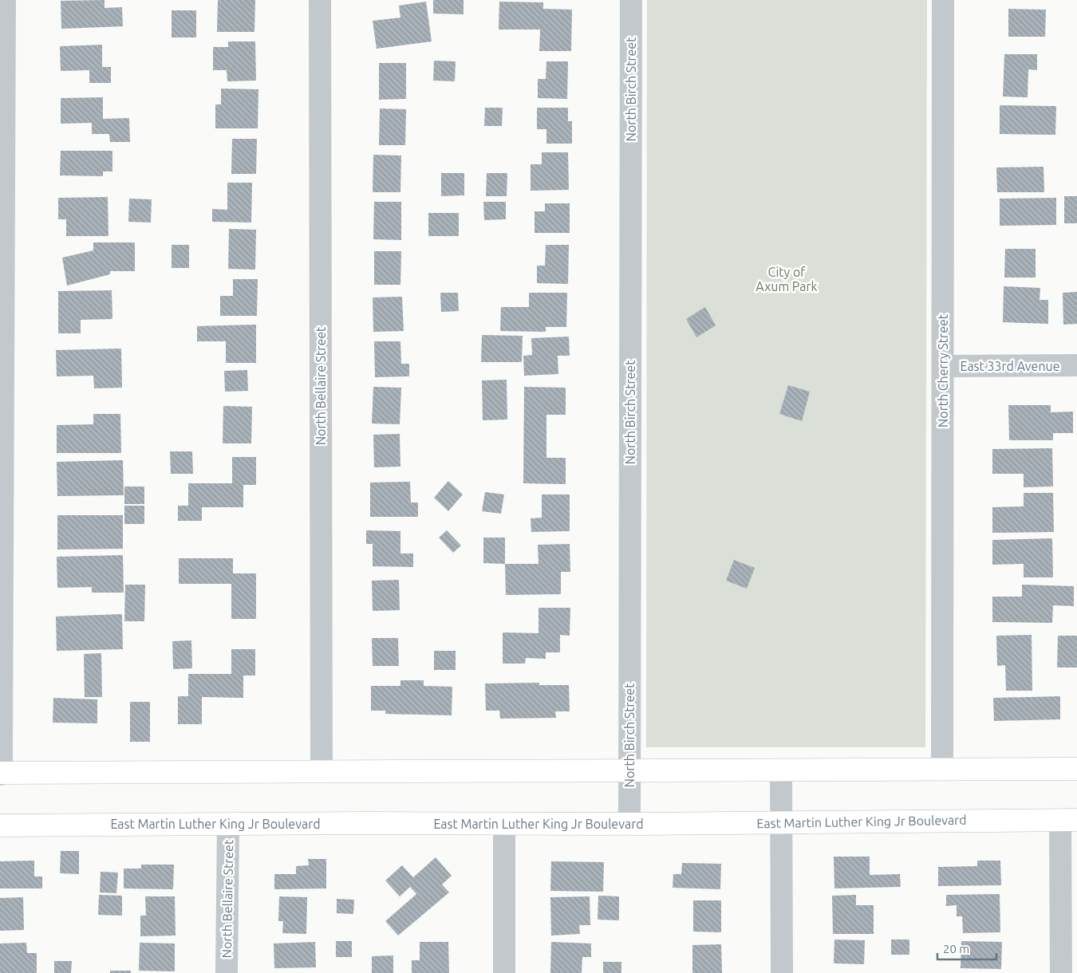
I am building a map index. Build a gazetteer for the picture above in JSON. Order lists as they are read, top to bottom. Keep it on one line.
{"streets":{"main road":["East Martin Luther King Jr Boulevard"],"street":["North Birch Street","East 33rd Avenue","North Cherry Street","North Bellaire Street"]},"crossings":[["North Birch Street","East Martin Luther King Jr Boulevard"],["East 33rd Avenue","North Cherry Street"],["North Bellaire Street","East Martin Luther King Jr Boulevard"]],"parks":["City of Axum Park"],"scale_bar":"20 m"}
